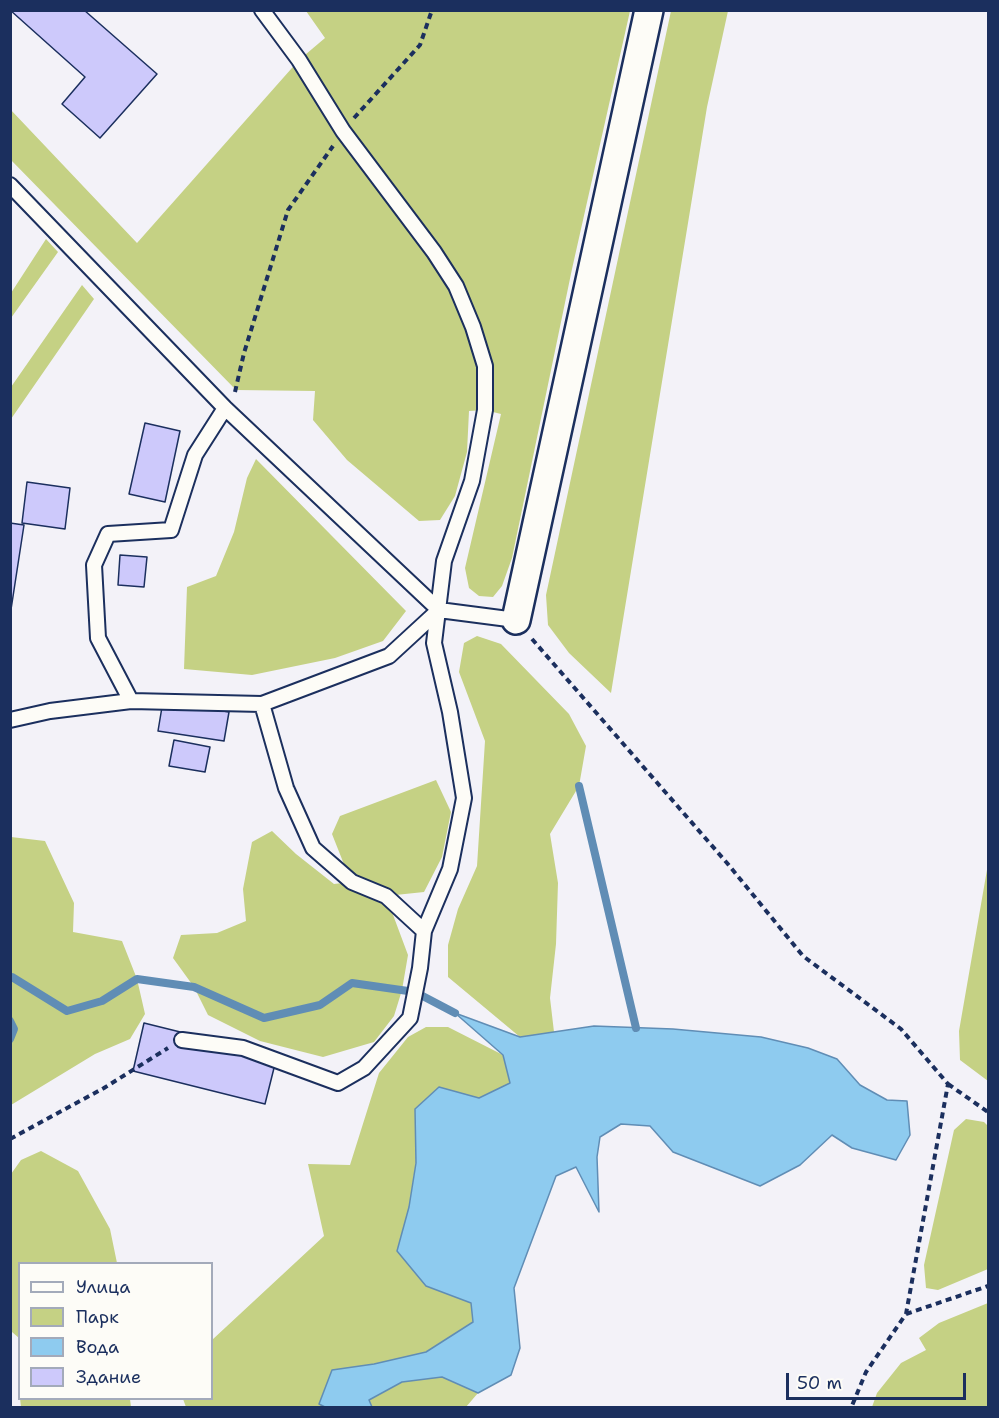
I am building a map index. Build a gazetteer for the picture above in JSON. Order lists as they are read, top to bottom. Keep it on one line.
{"legend":["Улица","Парк","Вода","Здание"],"scale_bar":"50 m"}
